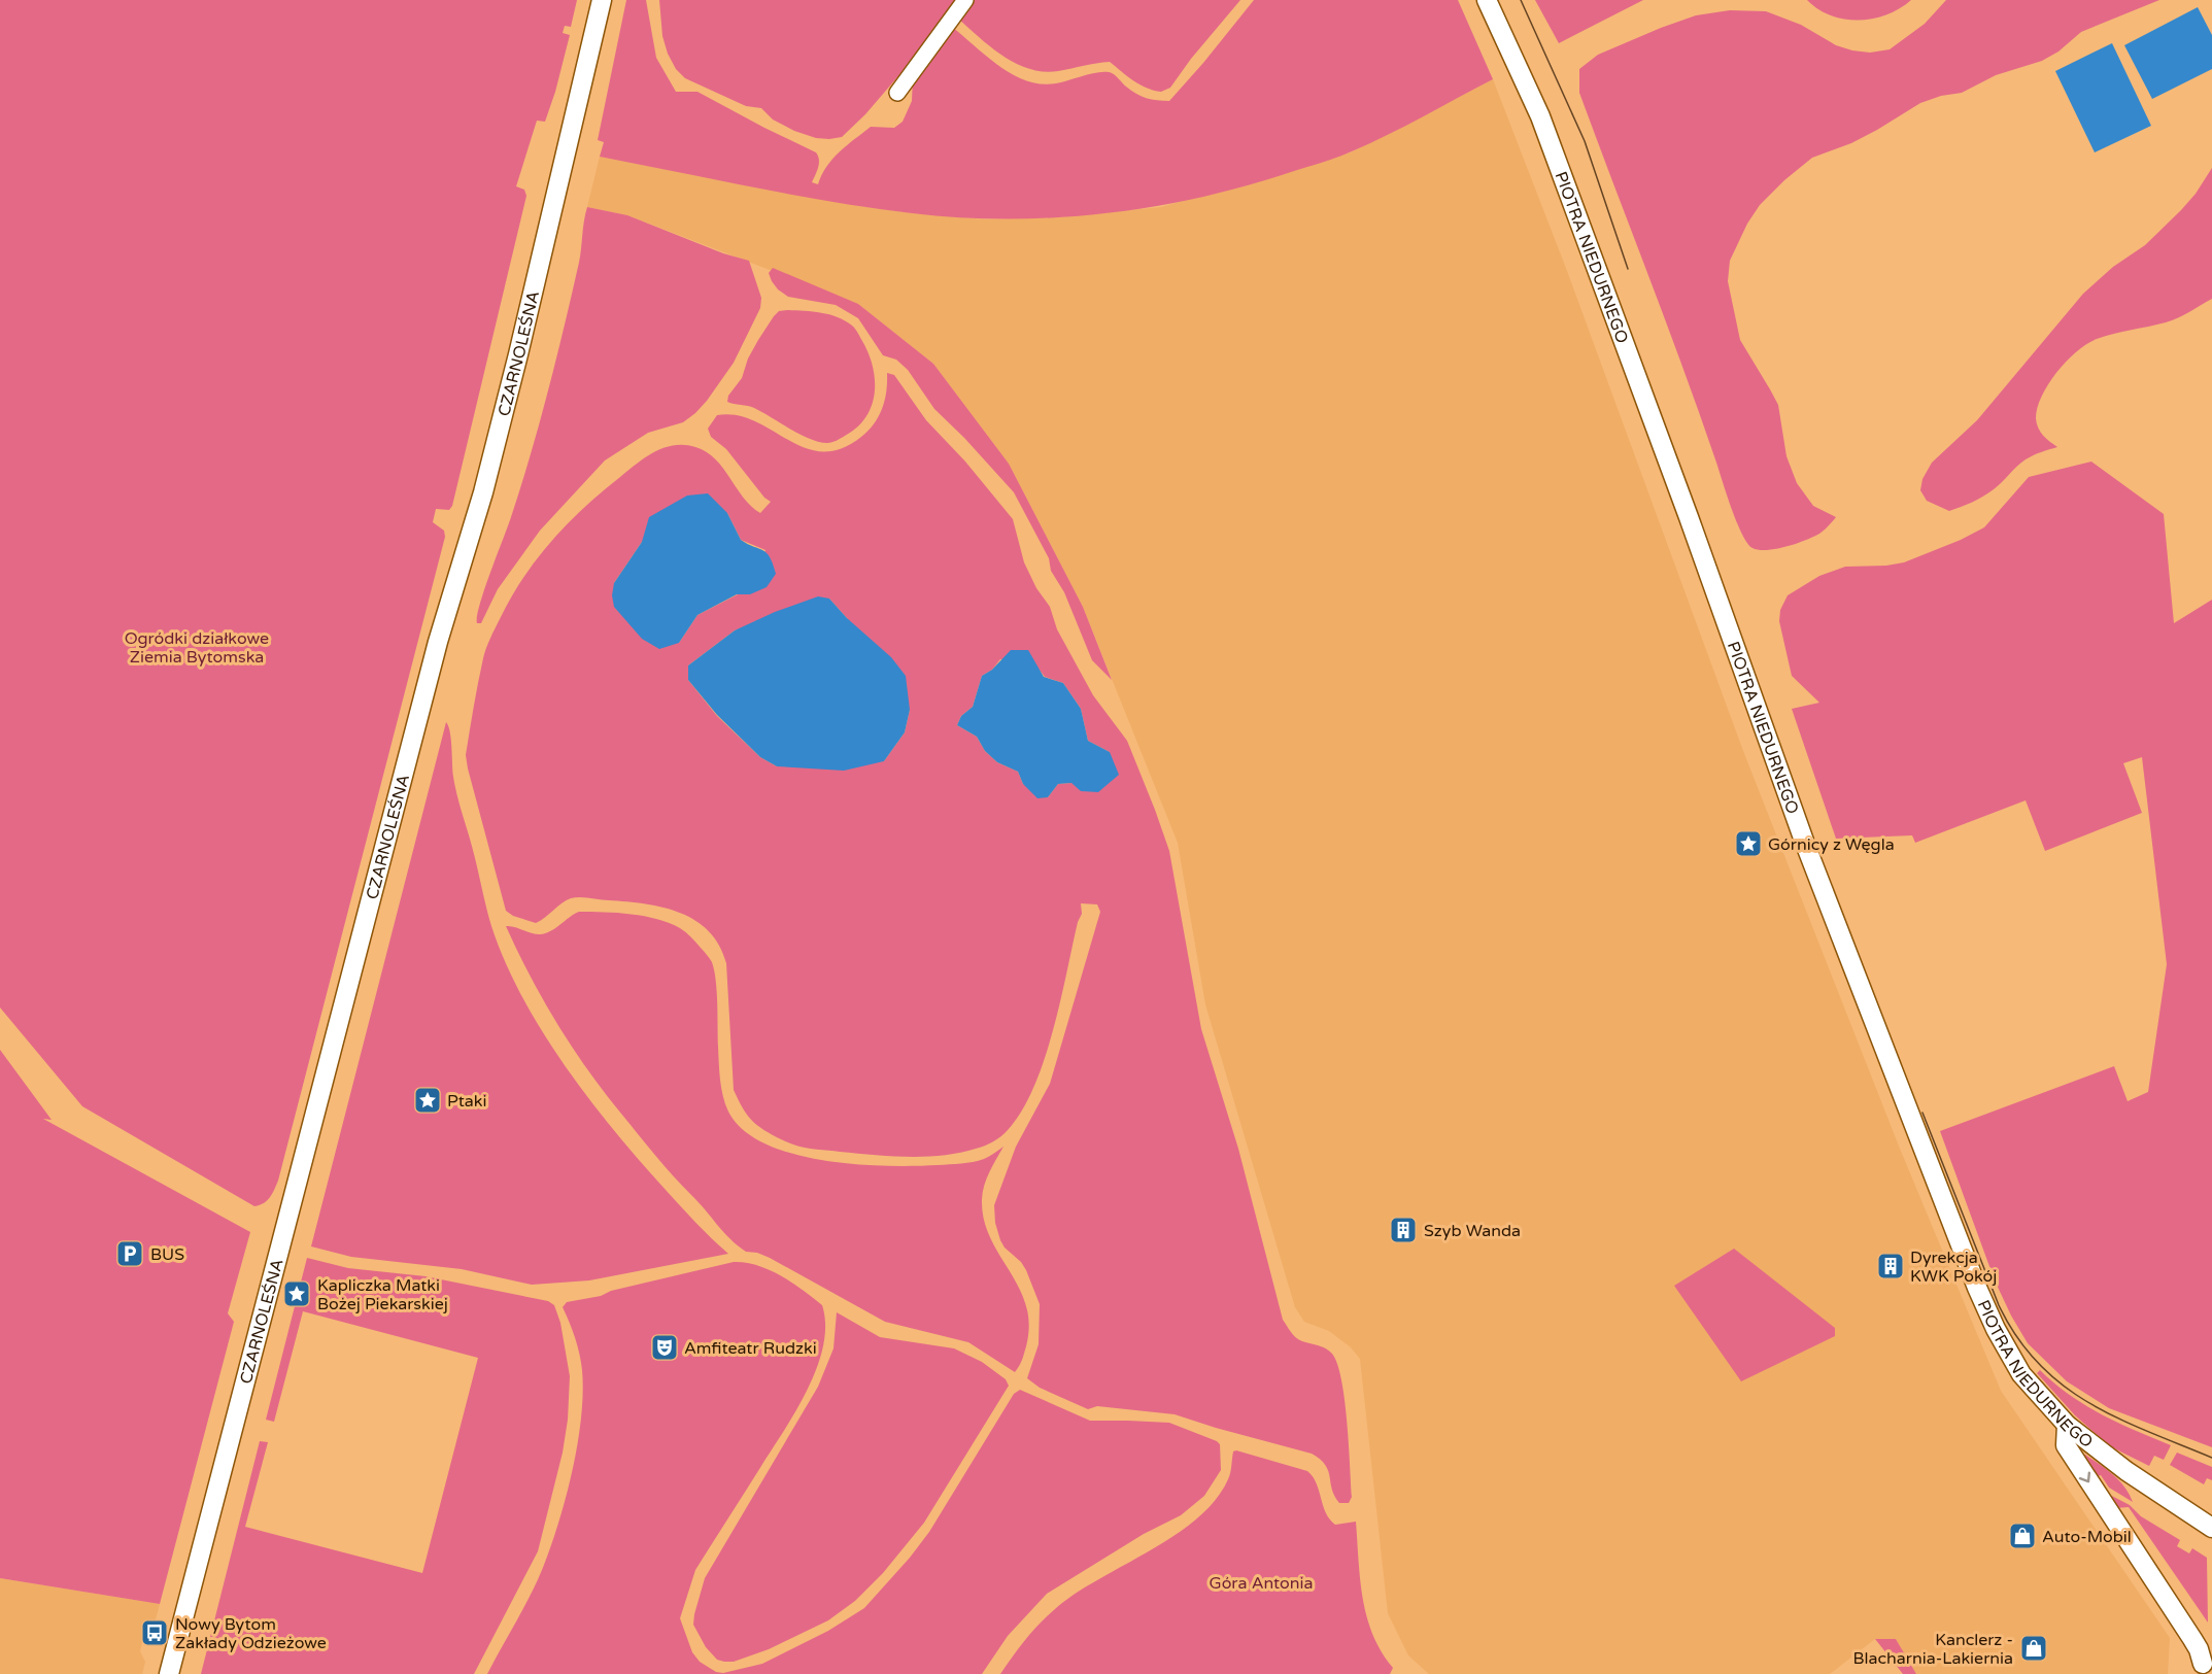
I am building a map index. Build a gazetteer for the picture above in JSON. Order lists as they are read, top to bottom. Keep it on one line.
{"streets":{"street":["PIOTRA NIEDURNEGO","CZARNOLEŚNA"]},"parks":["Ogródki działkowe Ziemia Bytomska","Góra Antonia"],"places":{"place":["Górnicy z Węgla","Ptaki","Kapliczka Matki Bożej Piekarskiej"],"building":["Szyb Wanda","Dyrekcja KWK Pokój"],"parking":["BUS"],"theatre":["Amfiteatr Rudzki"],"shop":["Auto-Mobil","Kanclerz - Blacharnia-Lakiernia"],"bus stop":["Nowy Bytom Zakłady Odzieżowe"]}}
